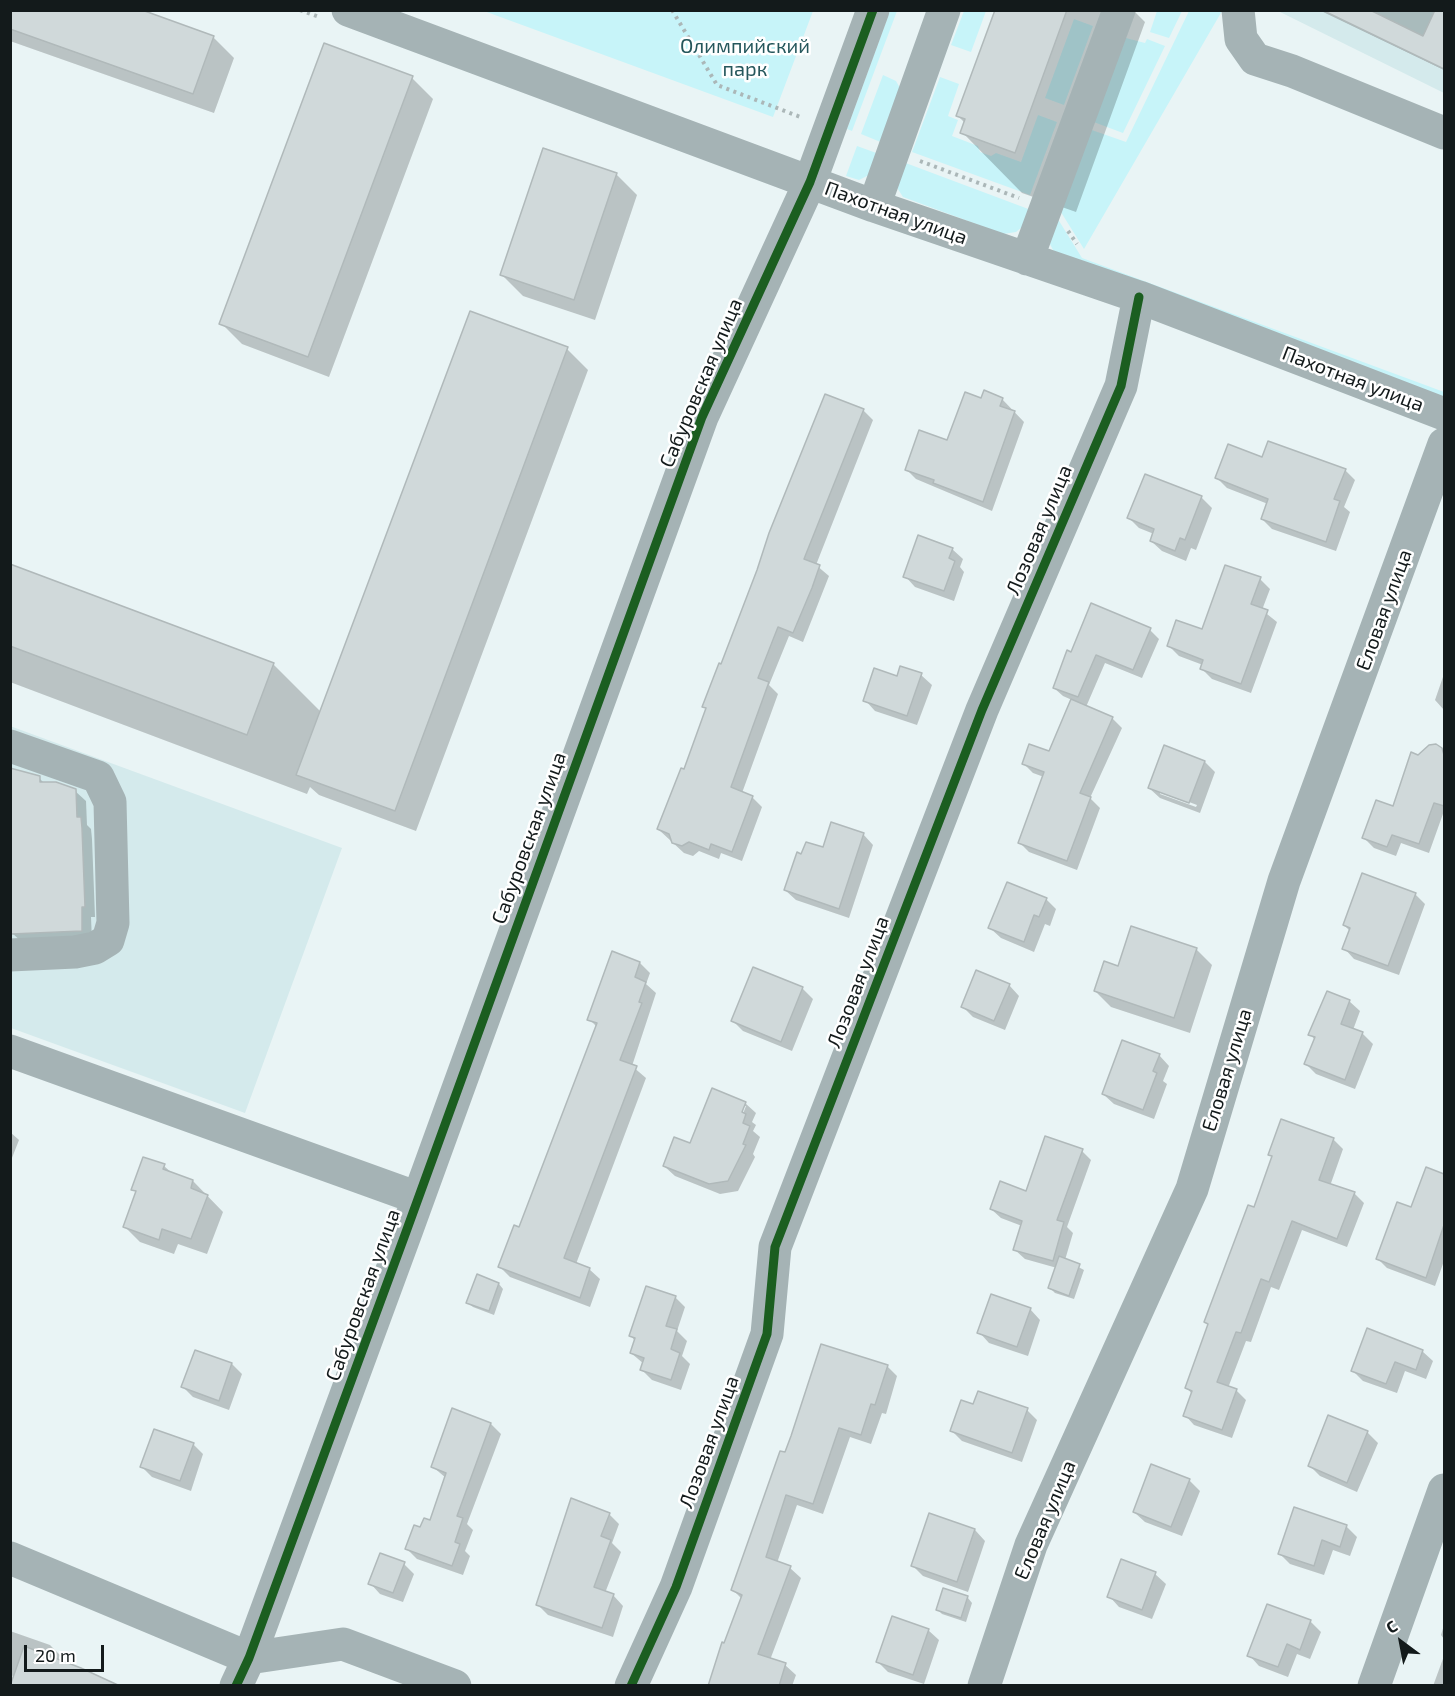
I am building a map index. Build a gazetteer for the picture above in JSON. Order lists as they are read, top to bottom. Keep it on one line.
{"streets":{"street":["Пахотная улица","Сабуровская улица","Лозовая улица","Еловая улица"]},"crossings":[["Пахотная улица","Сабуровская улица"],["Пахотная улица","Лозовая улица"]],"parks":["Олимпийский парк"],"scale_bar":"20 m","north":"top left"}
